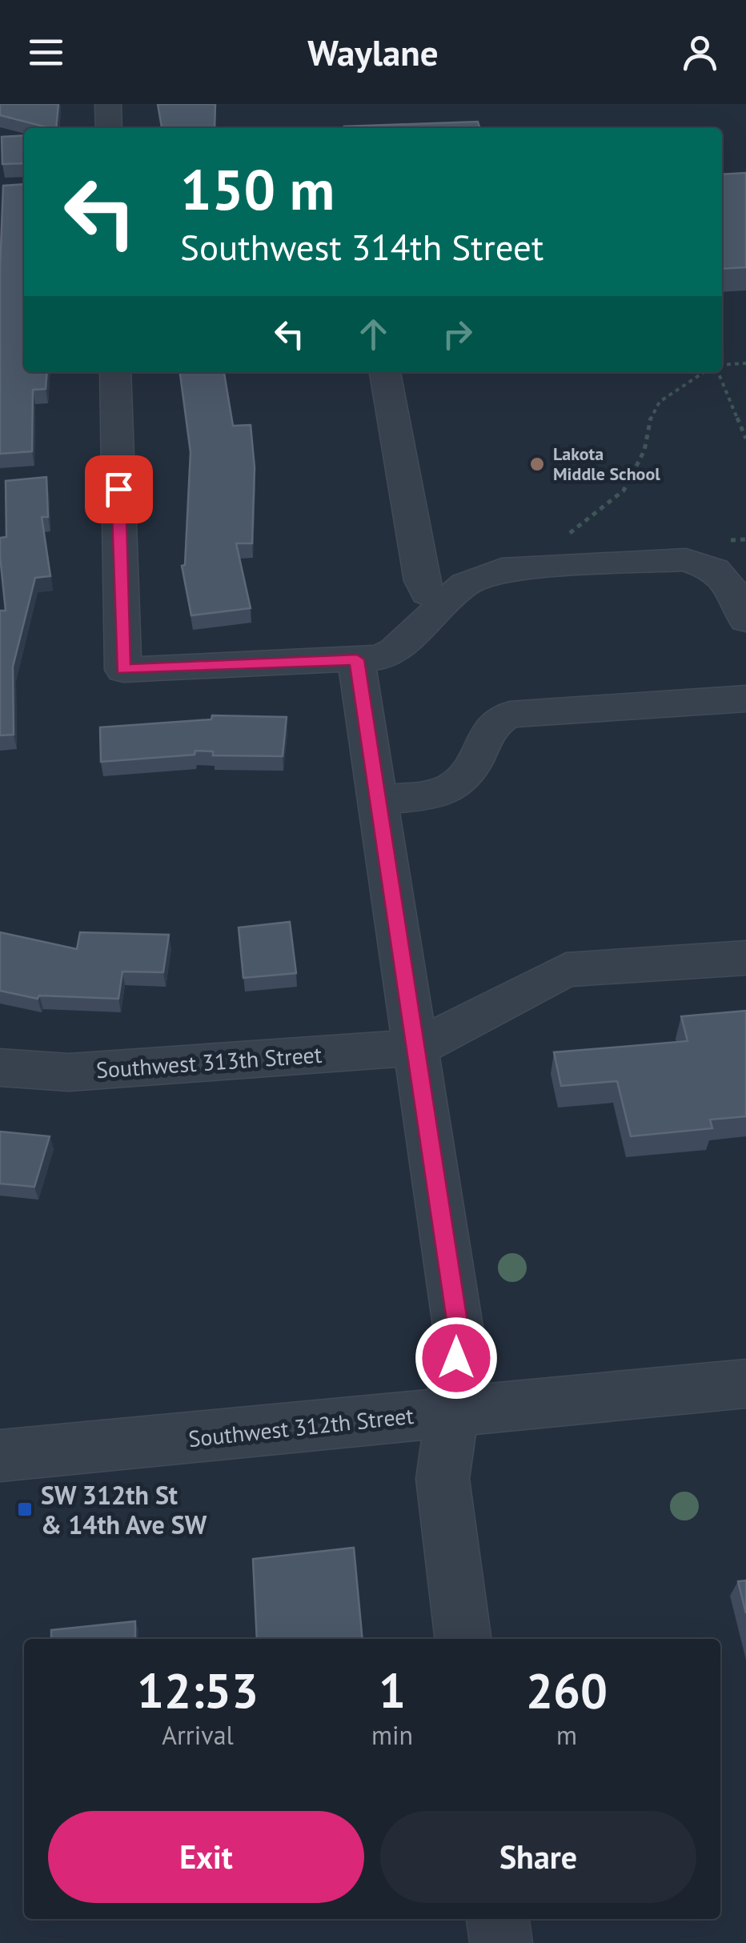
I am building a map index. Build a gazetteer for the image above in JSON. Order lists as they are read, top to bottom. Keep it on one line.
{"streets":{"street":["Southwest 313th Street","Southwest 312th Street"]},"places":{"other":["Lakota Middle School"],"transit":["SW 312th St & 14th Ave SW"]},"page":{"header":"Waylane","turn":["150 m","Southwest 314th Street"],"eta":["12:53","Arrival","1","min","260","m"],"buttons":["Exit","Share"]}}
